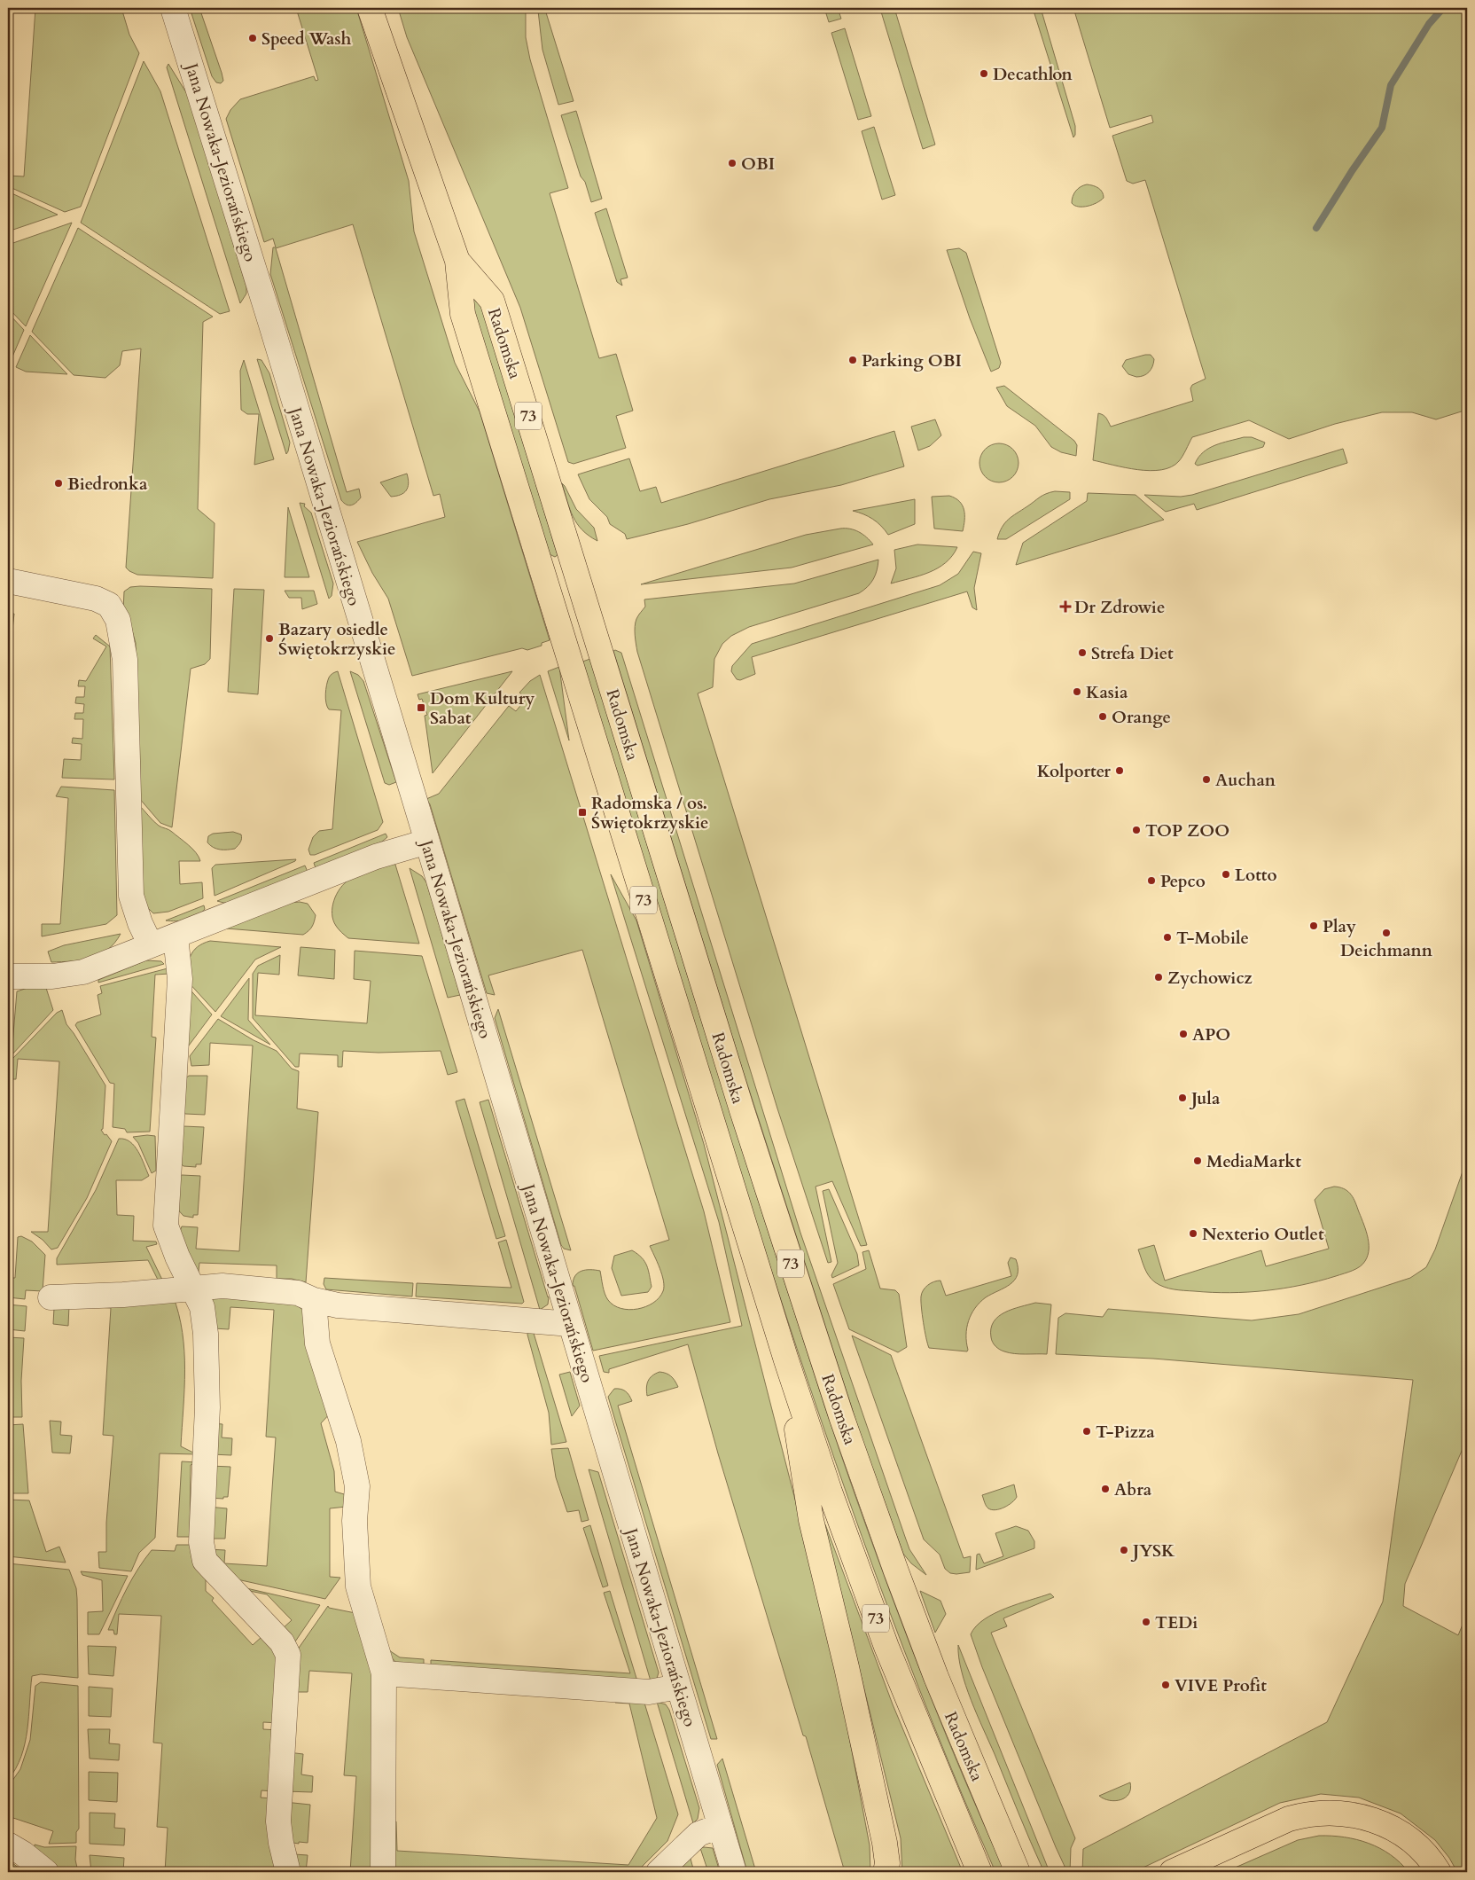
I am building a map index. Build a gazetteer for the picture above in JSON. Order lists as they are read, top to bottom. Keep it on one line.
{"streets":{"main road":["Radomska","73"],"street":["Jana Nowaka-Jeziorańskiego"]},"places":{"other":["Speed Wash","Decathlon","OBI","Parking OBI","Biedronka","Bazary osiedle Świętokrzyskie","Strefa Diet","Kasia","Orange","Kolporter","Auchan","TOP ZOO","Lotto","Pepco","Play","Deichmann","T-Mobile","Zychowicz","APO","Jula","MediaMarkt","Nexterio Outlet","T-Pizza","Abra","JYSK","TEDi","VIVE Profit"],"health":["Dr Zdrowie"],"transit":["Dom Kultury Sabat","Radomska / os. Świętokrzyskie"]}}
